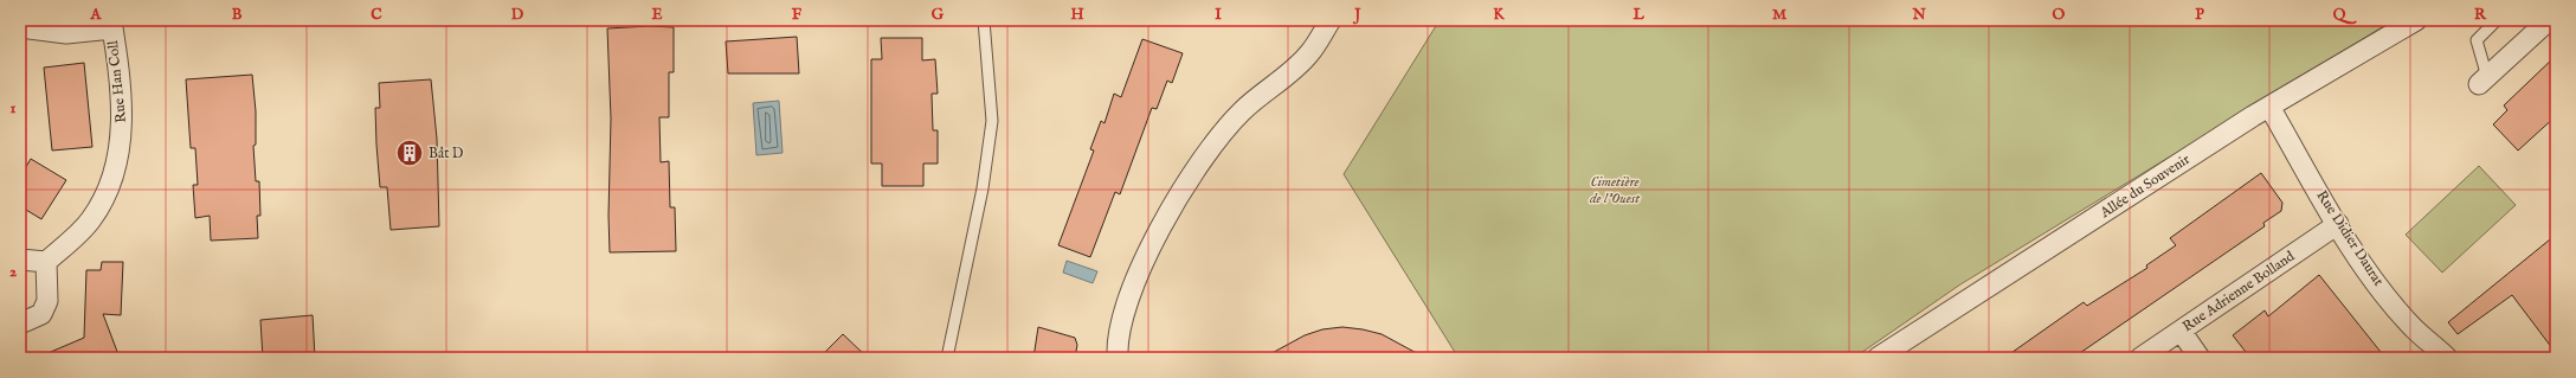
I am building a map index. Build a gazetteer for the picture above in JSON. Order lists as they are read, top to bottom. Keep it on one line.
{"streets":{"street":["Rue Han Coll","Allée du Souvenir","Rue Didier Daurat","Rue Adrienne Bolland"]},"crossings":[["Allée du Souvenir","Rue Didier Daurat"],["Rue Didier Daurat","Rue Adrienne Bolland"]],"parks":["Cimetière de l'Ouest"],"places":{"building":["Bât D"]},"grid":{"columns":["A","B","C","D","E","F","G","H","I","J","K","L","M","N","O","P","Q","R"],"rows":["1","2"]}}
